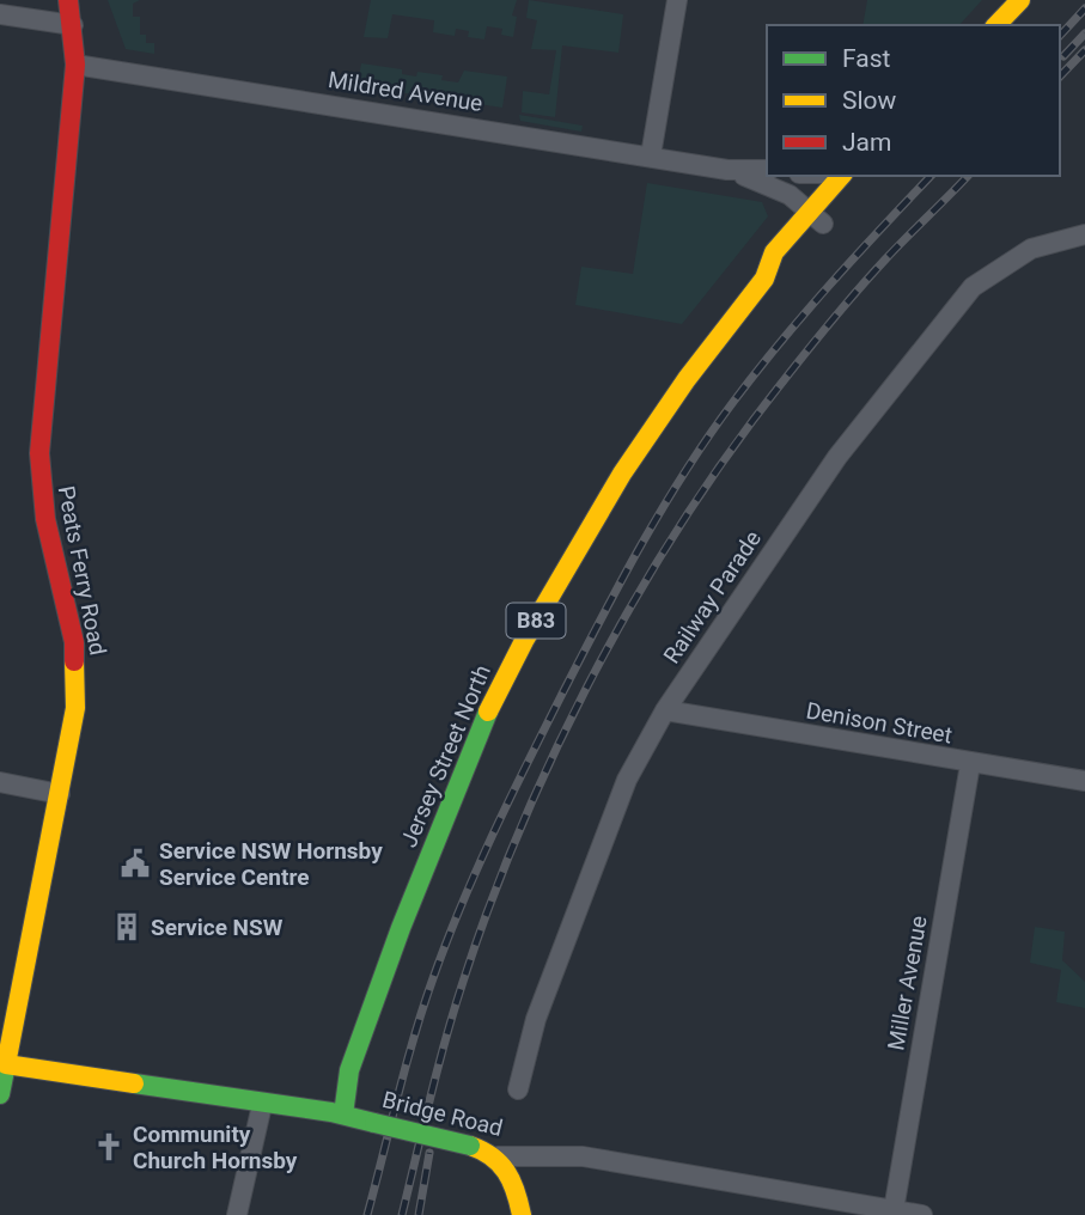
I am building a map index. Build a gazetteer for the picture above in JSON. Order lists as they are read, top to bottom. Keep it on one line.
{"streets":{"main road":["Peats Ferry Road","B83","Jersey Street North","Bridge Road"],"street":["Mildred Avenue","Railway Parade","Denison Street","Miller Avenue"]},"crossings":[["Mildred Avenue","Peats Ferry Road"],["Mildred Avenue","Jersey Street North"],["Peats Ferry Road","Bridge Road"],["Railway Parade","Denison Street"],["Denison Street","Miller Avenue"],["Jersey Street North","Bridge Road"],["Miller Avenue","Bridge Road"]],"places":{"public building":["Service NSW Hornsby Service Centre"],"building":["Service NSW"],"church":["Community Church Hornsby"]},"legend":["Fast","Slow","Jam"]}
